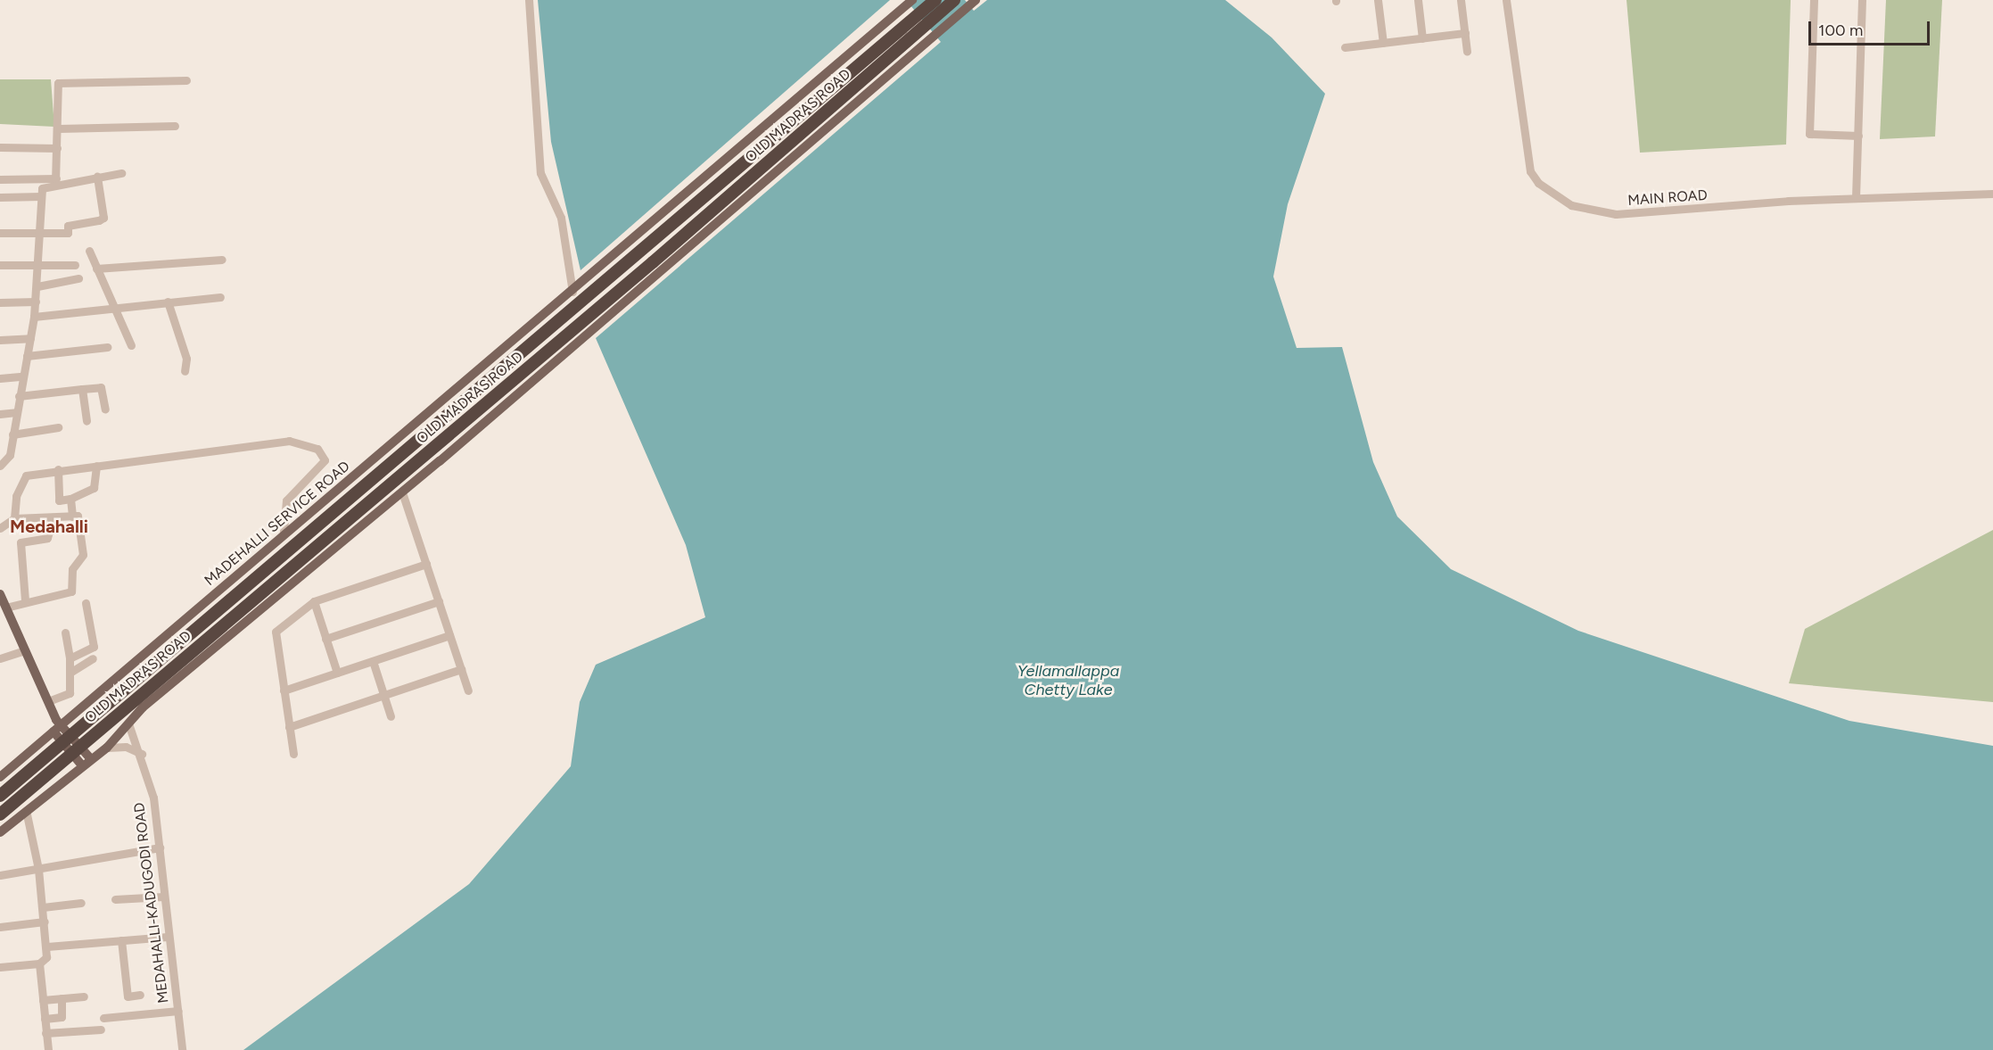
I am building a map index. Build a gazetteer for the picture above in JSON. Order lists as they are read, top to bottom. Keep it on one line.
{"streets":{"highway":["OLD MADRAS ROAD"],"main road":["MADEHALLI SERVICE ROAD"],"street":["MAIN ROAD","MEDAHALLI-KADUGODI ROAD"]},"districts":["Medahalli"],"water":["Yellamallappa Chetty Lake"],"scale_bar":"100 m"}
